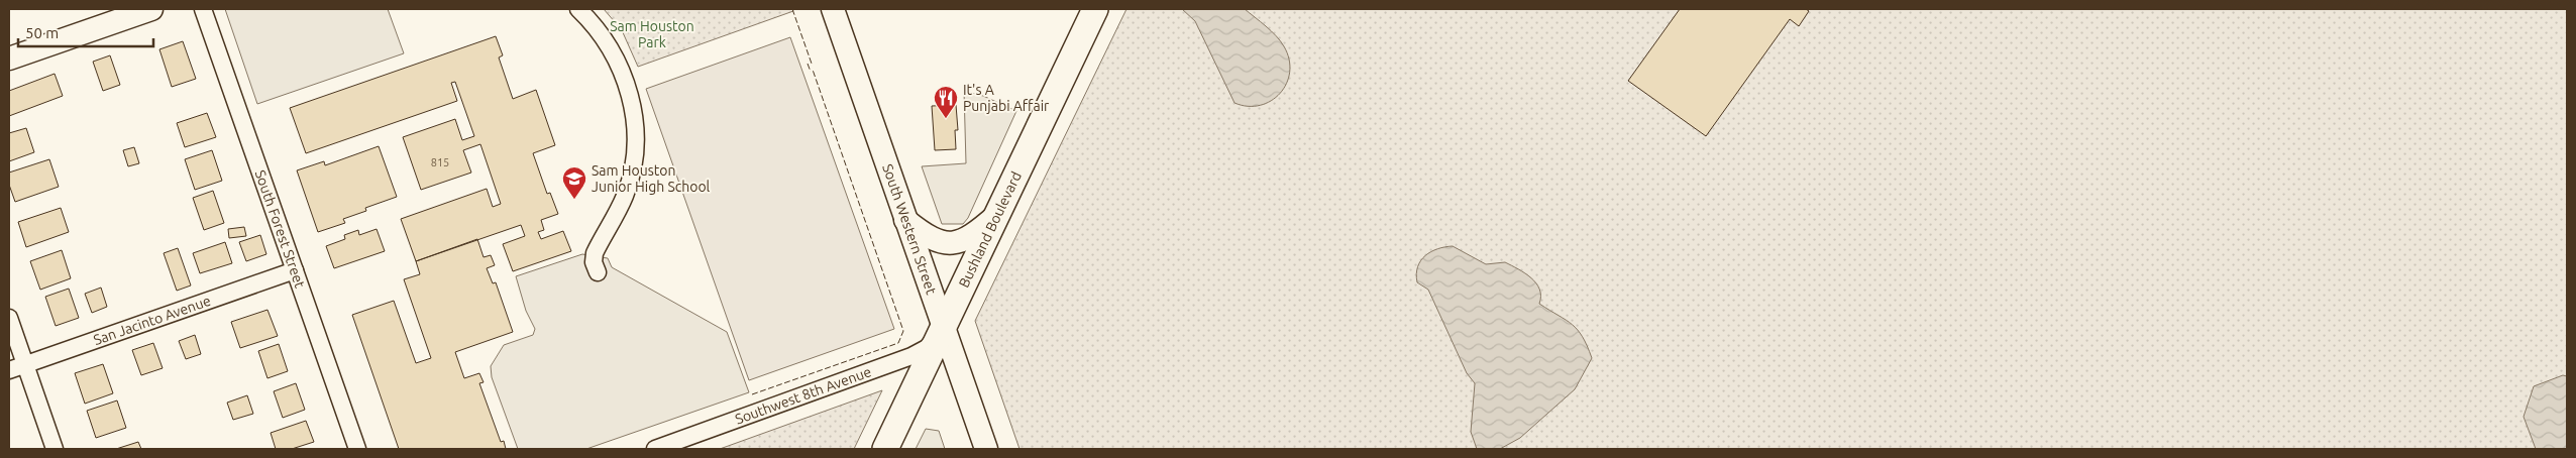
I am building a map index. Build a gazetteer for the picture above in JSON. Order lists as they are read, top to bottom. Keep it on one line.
{"streets":{"main road":["South Western Street","Bushland Boulevard"],"street":["South Forest Street","San Jacinto Avenue","Southwest 8th Avenue"]},"crossings":[["South Forest Street","San Jacinto Avenue"],["South Western Street","Bushland Boulevard"],["South Western Street","Southwest 8th Avenue"],["Bushland Boulevard","Southwest 8th Avenue"]],"parks":["Sam Houston Park"],"places":{"restaurant":["It's A Punjabi Affair"],"school or university":["Sam Houston Junior High School"]},"house_numbers":["815"],"scale_bar":"50 m"}
